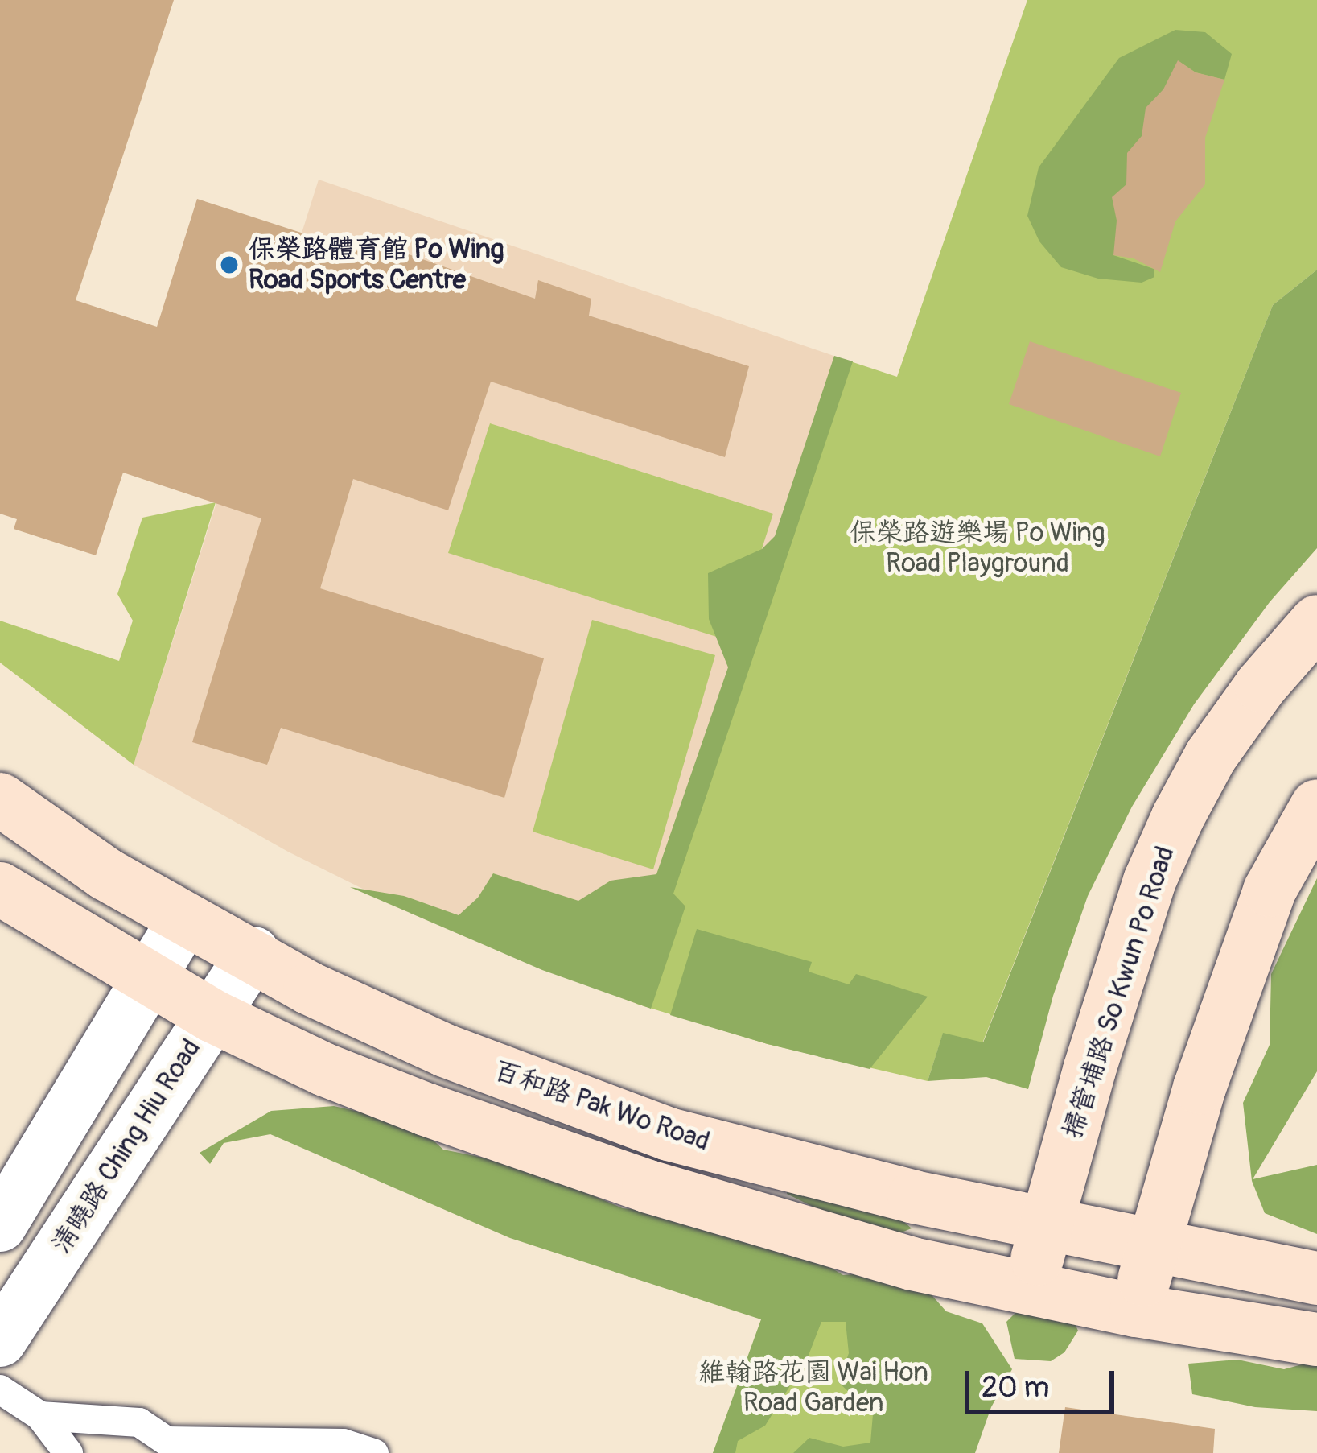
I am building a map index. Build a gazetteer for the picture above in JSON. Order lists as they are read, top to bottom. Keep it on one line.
{"streets":{"main road":["掃管埔路 So Kwun Po Road","百和路 Pak Wo Road"],"street":["清曉路 Ching Hiu Road"]},"crossings":[["掃管埔路 So Kwun Po Road","百和路 Pak Wo Road"],["百和路 Pak Wo Road","清曉路 Ching Hiu Road"]],"parks":["保榮路遊樂場 Po Wing Road Playground","維翰路花園 Wai Hon Road Garden"],"places":["保榮路體育館 Po Wing Road Sports Centre"],"scale_bar":"20 m"}
